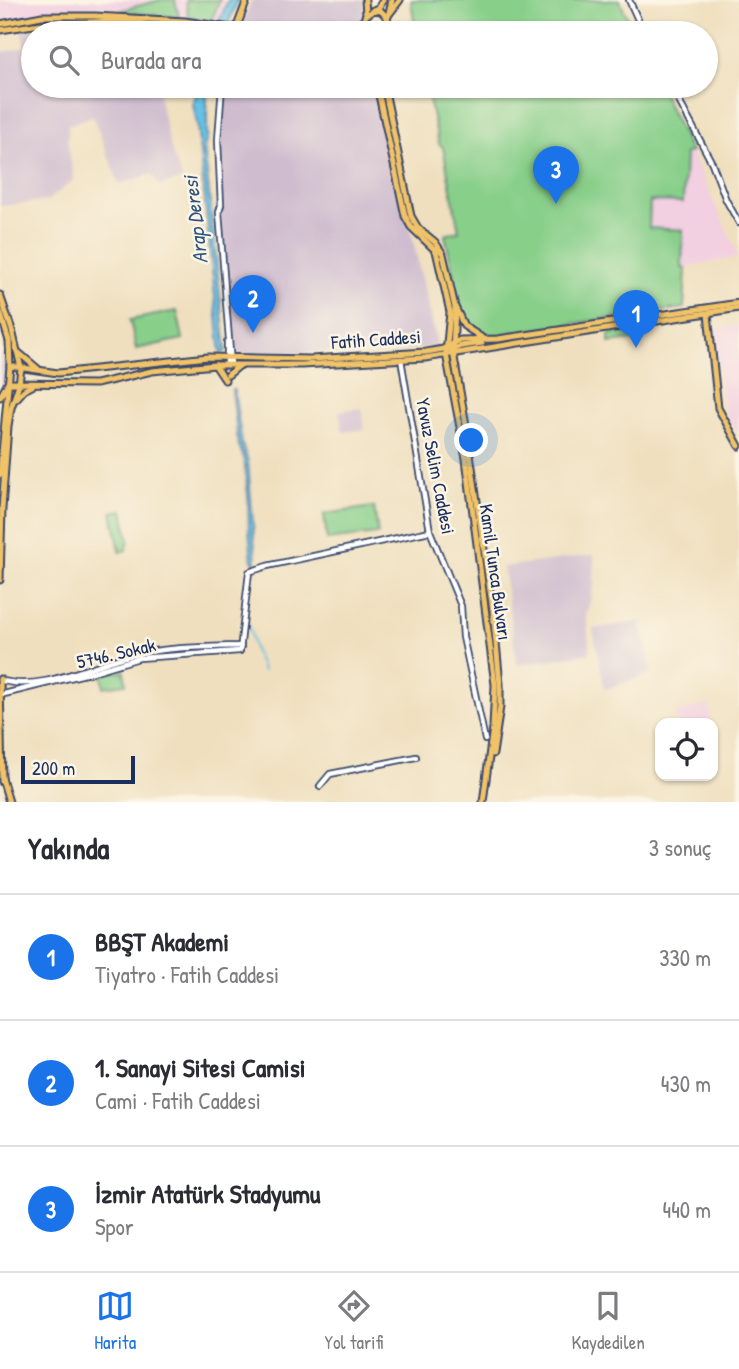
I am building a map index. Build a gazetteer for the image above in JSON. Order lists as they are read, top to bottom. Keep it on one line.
{"streets":{"main road":["Fatih Caddesi","Kamil Tunca Bulvarı"],"street":["Yavuz Selim Caddesi","5746. Sokak"]},"crossings":[["Fatih Caddesi","Kamil Tunca Bulvarı"],["Yavuz Selim Caddesi","Kamil Tunca Bulvarı"]],"water":["Arap Deresi"],"scale_bar":"200 m","page":{"search":"Burada ara","pins":["3","2","1"],"scale":"200 m","heading":["Yakında","3 sonuç"],"list":[{"mark":"1","name":"BBŞT Akademi","note":"Tiyatro · Fatih Caddesi","value":"330 m"},{"mark":"2","name":"1. Sanayi Sitesi Camisi","note":"Cami · Fatih Caddesi","value":"430 m"},{"mark":"3","name":"İzmir Atatürk Stadyumu","note":"Spor","value":"440 m"}],"nav":["Harita","Yol tarifi","Kaydedilen"]}}
